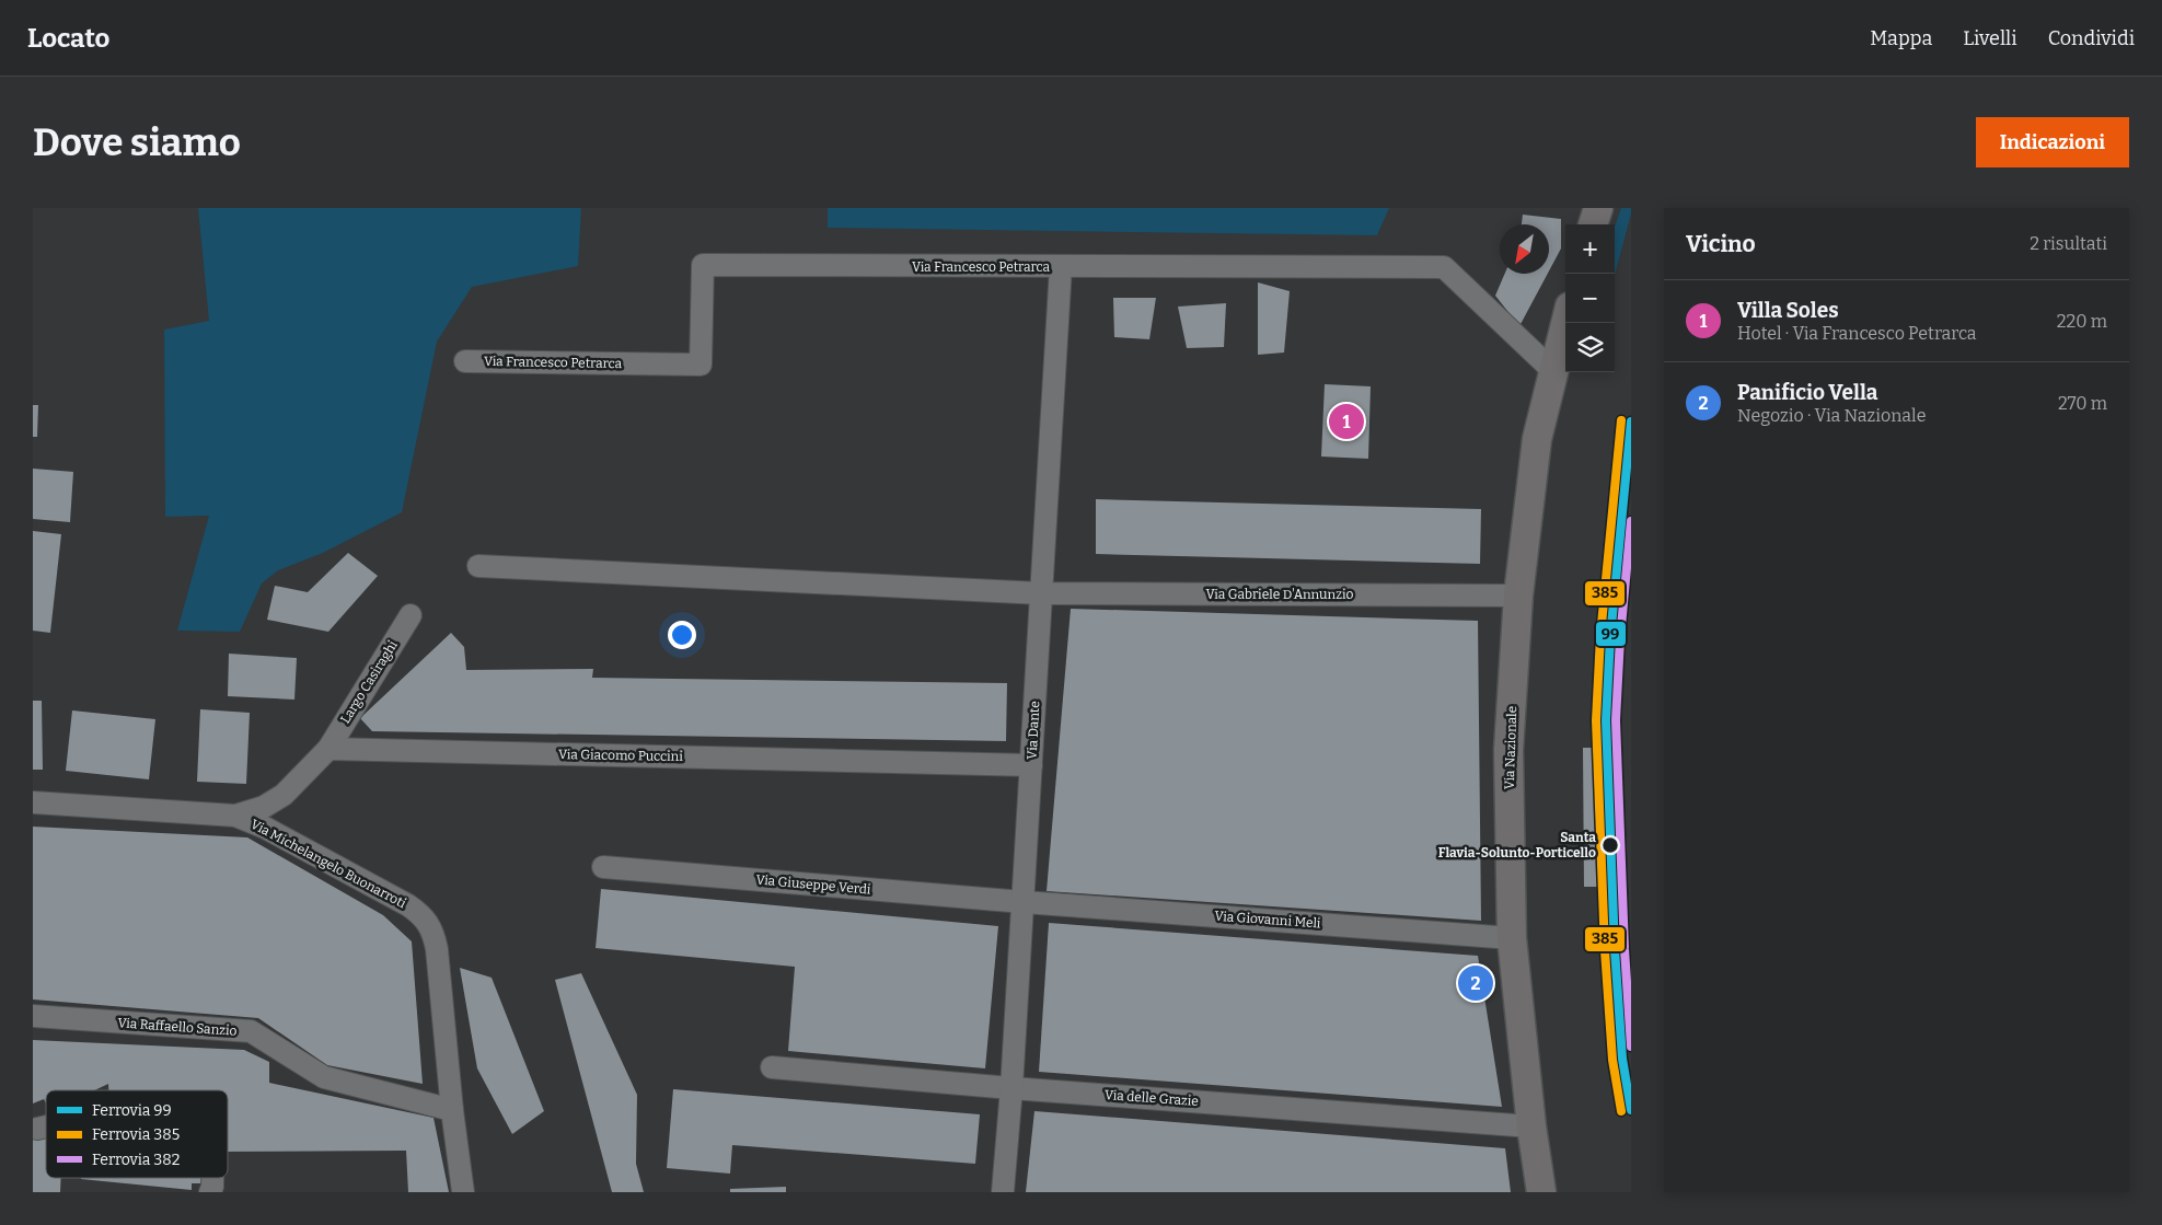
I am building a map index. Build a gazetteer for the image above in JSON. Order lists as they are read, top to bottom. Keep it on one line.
{"streets":{"main road":["Via Nazionale"],"street":["Via Francesco Petrarca","Via Gabriele D'Annunzio","Largo Casiraghi","Via Dante","Via Giacomo Puccini","Via Michelangelo Buonarroti","Via Giuseppe Verdi","Via Giovanni Meli","Via Raffaello Sanzio","Via delle Grazie"]},"crossings":[["Via Francesco Petrarca","Via Dante"],["Via Francesco Petrarca","Via Nazionale"],["Via Gabriele D'Annunzio","Via Dante"],["Via Gabriele D'Annunzio","Via Nazionale"],["Largo Casiraghi","Via Giacomo Puccini"],["Via Dante","Via Giacomo Puccini"],["Via Dante","Via Giuseppe Verdi"],["Via Dante","Via Giovanni Meli"],["Via Dante","Via delle Grazie"],["Via Nazionale","Via Giovanni Meli"],["Via Nazionale","Via delle Grazie"],["Via Michelangelo Buonarroti","Via Raffaello Sanzio"],["Via Giuseppe Verdi","Via Giovanni Meli"]],"places":["Santa Flavia-Solunto-Porticello"],"lines":["rail line 385","rail line 99","rail line 382"],"legend":["Ferrovia 99","Ferrovia 385","Ferrovia 382"],"north":"bottom left","page":{"header":"Locato","nav":["Mappa","Livelli","Condividi"],"buttons":"Indicazioni","title":"Dove siamo","heading":["Vicino","2 risultati"],"map_buttons":["+","−"],"list":[{"mark":"1","name":"Villa Soles","note":"Hotel · Via Francesco Petrarca","value":"220 m"},{"mark":"2","name":"Panificio Vella","note":"Negozio · Via Nazionale","value":"270 m"}],"pins":["1","2"]}}
